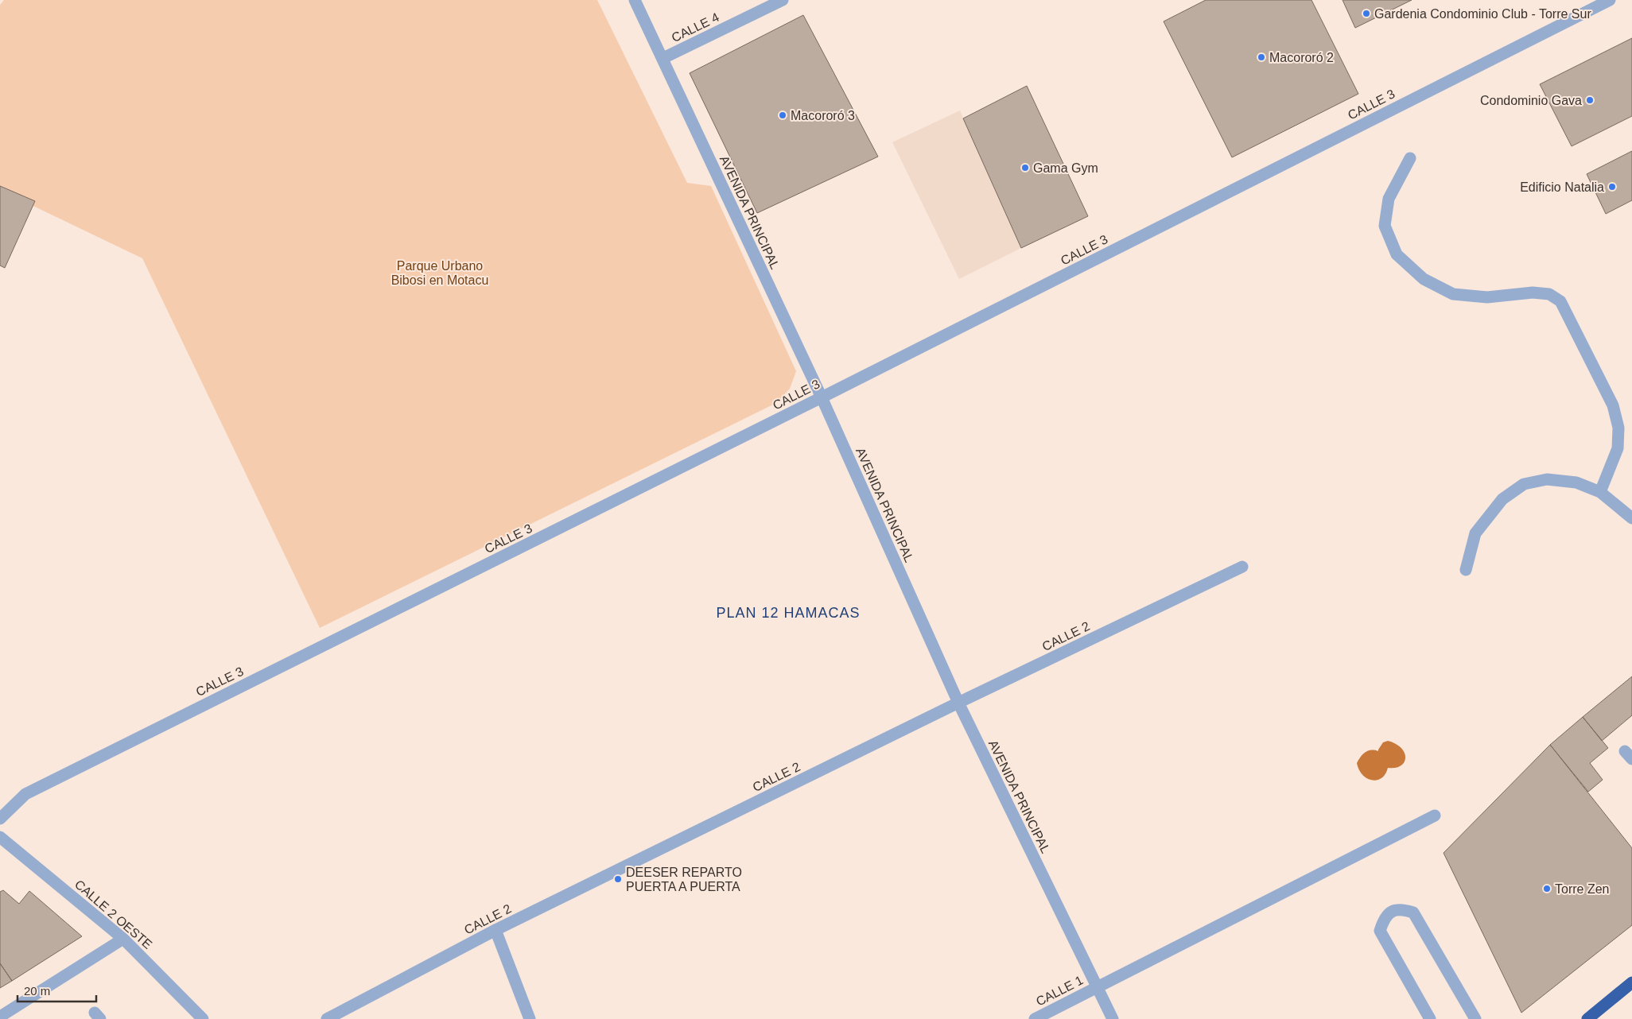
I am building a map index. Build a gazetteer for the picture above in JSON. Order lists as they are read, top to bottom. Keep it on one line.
{"streets":{"street":["CALLE 4","CALLE 3","AVENIDA PRINCIPAL","CALLE 2","CALLE 2 OESTE","CALLE 1"]},"crossings":[["CALLE 4","AVENIDA PRINCIPAL"],["CALLE 3","AVENIDA PRINCIPAL"],["AVENIDA PRINCIPAL","CALLE 2"],["AVENIDA PRINCIPAL","CALLE 1"]],"districts":["PLAN 12 HAMACAS"],"parks":["Parque Urbano Bibosi en Motacu"],"places":["Gardenia Condominio Club - Torre Sur","Macororó 2","Condominio Gava","Macororó 3","Gama Gym","Edificio Natalia","DEESER REPARTO PUERTA A PUERTA","Torre Zen"],"scale_bar":"20 m"}
